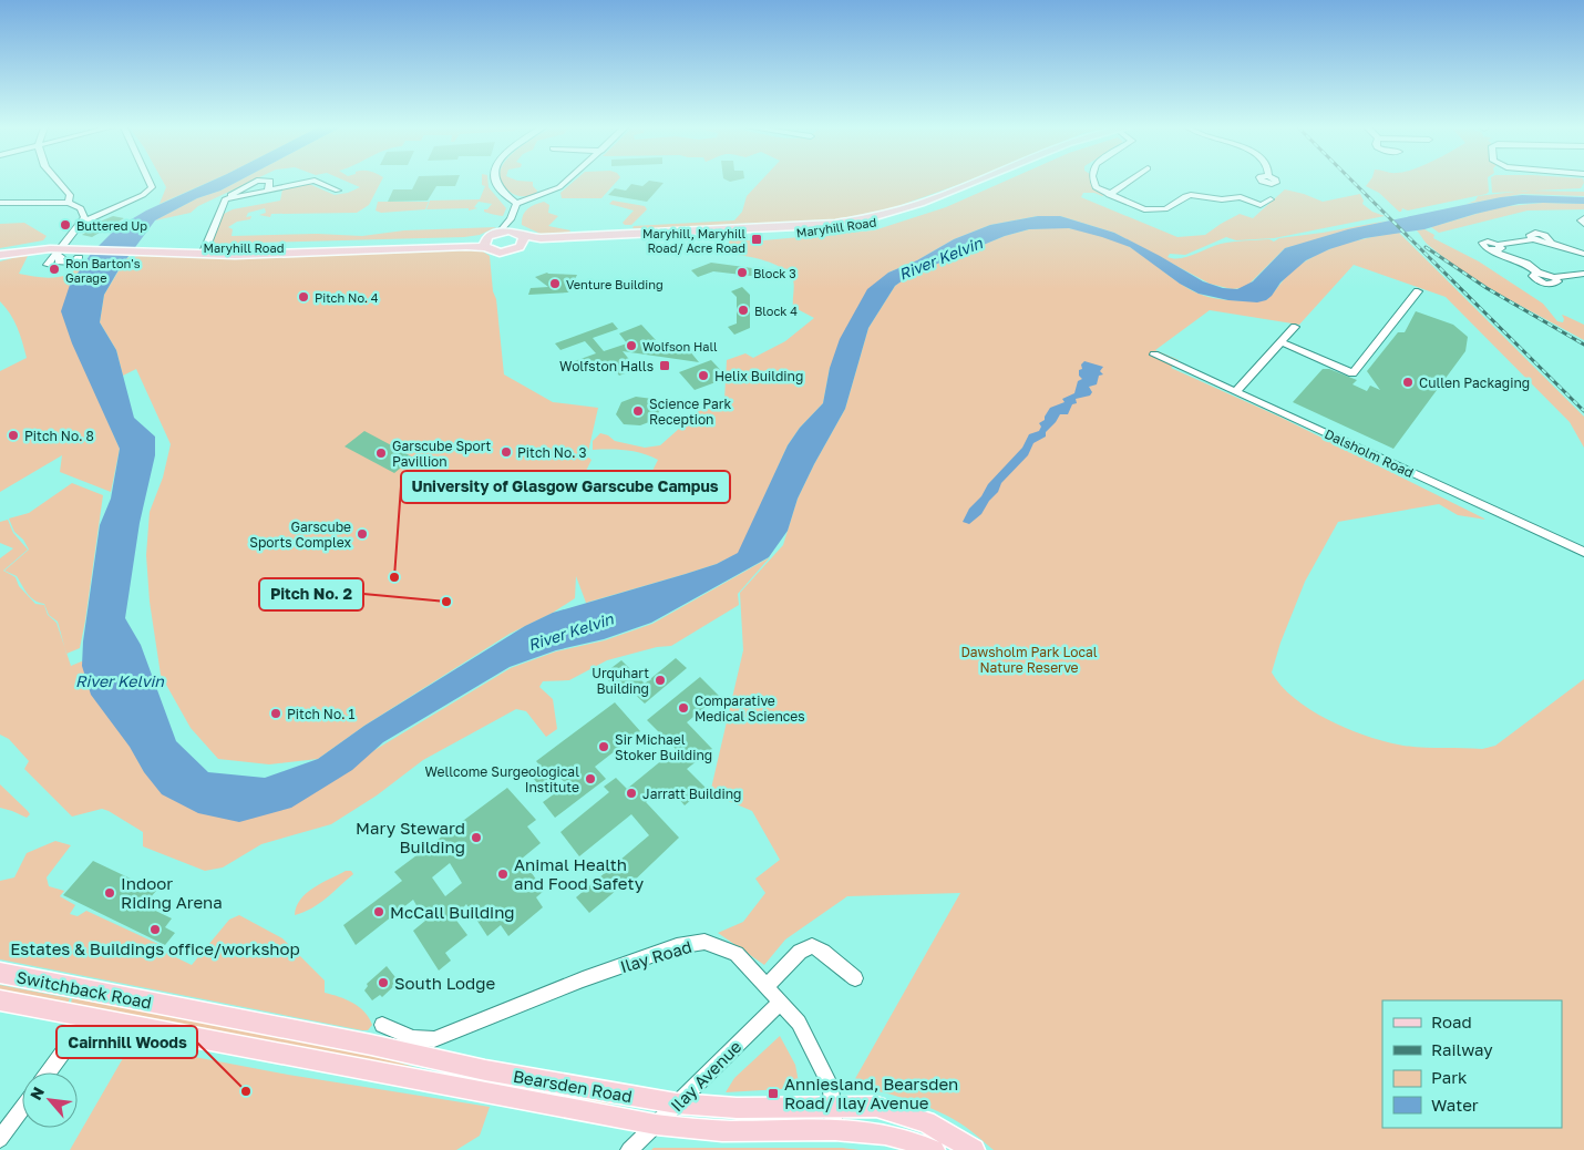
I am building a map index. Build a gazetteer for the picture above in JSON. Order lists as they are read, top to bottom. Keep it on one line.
{"streets":{"main road":["Maryhill Road","Switchback Road","Bearsden Road"],"street":["Dalsholm Road","Ilay Road","Ilay Avenue"]},"crossings":[["Ilay Road","Ilay Avenue"],["Ilay Road","Bearsden Road"],["Switchback Road","Bearsden Road"],["Ilay Avenue","Bearsden Road"]],"water":["River Kelvin"],"parks":["Dawsholm Park Local Nature Reserve"],"places":{"other":["Buttered Up","Ron Barton's Garage","Block 3","Venture Building","Pitch No. 4","Block 4","Wolfson Hall","Helix Building","Cullen Packaging","Science Park Reception","Pitch No. 8","Pitch No. 3","Garscube Sport Pavillion","Garscube Sports Complex","University of Glasgow Garscube Campus","Pitch No. 2","Urquhart Building","Comparative Medical Sciences","Pitch No. 1","Sir Michael Stoker Building","Wellcome Surgeological Institute","Jarratt Building","Mary Steward Building","Animal Health and Food Safety","Indoor Riding Arena","McCall Building","Estates & Buildings office/workshop","South Lodge","Cairnhill Woods"],"transit":["Maryhill, Maryhill Road/ Acre Road","Wolfston Halls","Anniesland, Bearsden Road/ Ilay Avenue"]},"legend":["Road","Railway","Park","Water"],"north":"top left"}
